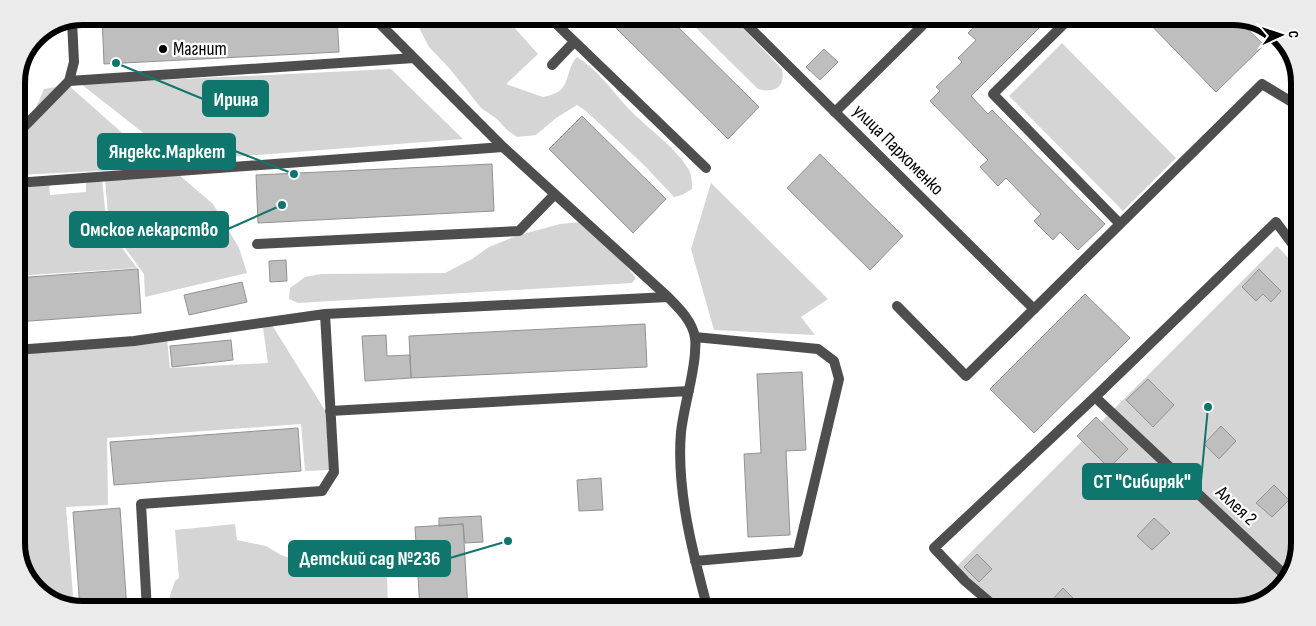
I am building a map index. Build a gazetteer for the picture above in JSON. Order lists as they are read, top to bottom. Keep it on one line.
{"streets":{"street":["улица Пархоменко","Аллея 2"]},"places":["Магнит","Ирина","Яндекс.Маркет","Омское лекарство","СТ \"Сибиряк\"","Детский сад №236"],"north":"right"}
